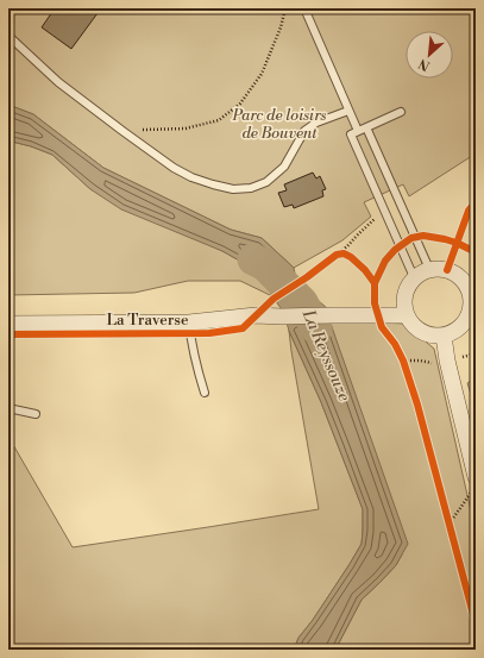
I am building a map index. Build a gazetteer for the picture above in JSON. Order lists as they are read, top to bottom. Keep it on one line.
{"streets":{"cycle path":["La Traverse"]},"water":["La Reyssouze"],"parks":["Parc de loisirs de Bouvent"],"north":"bottom left"}
